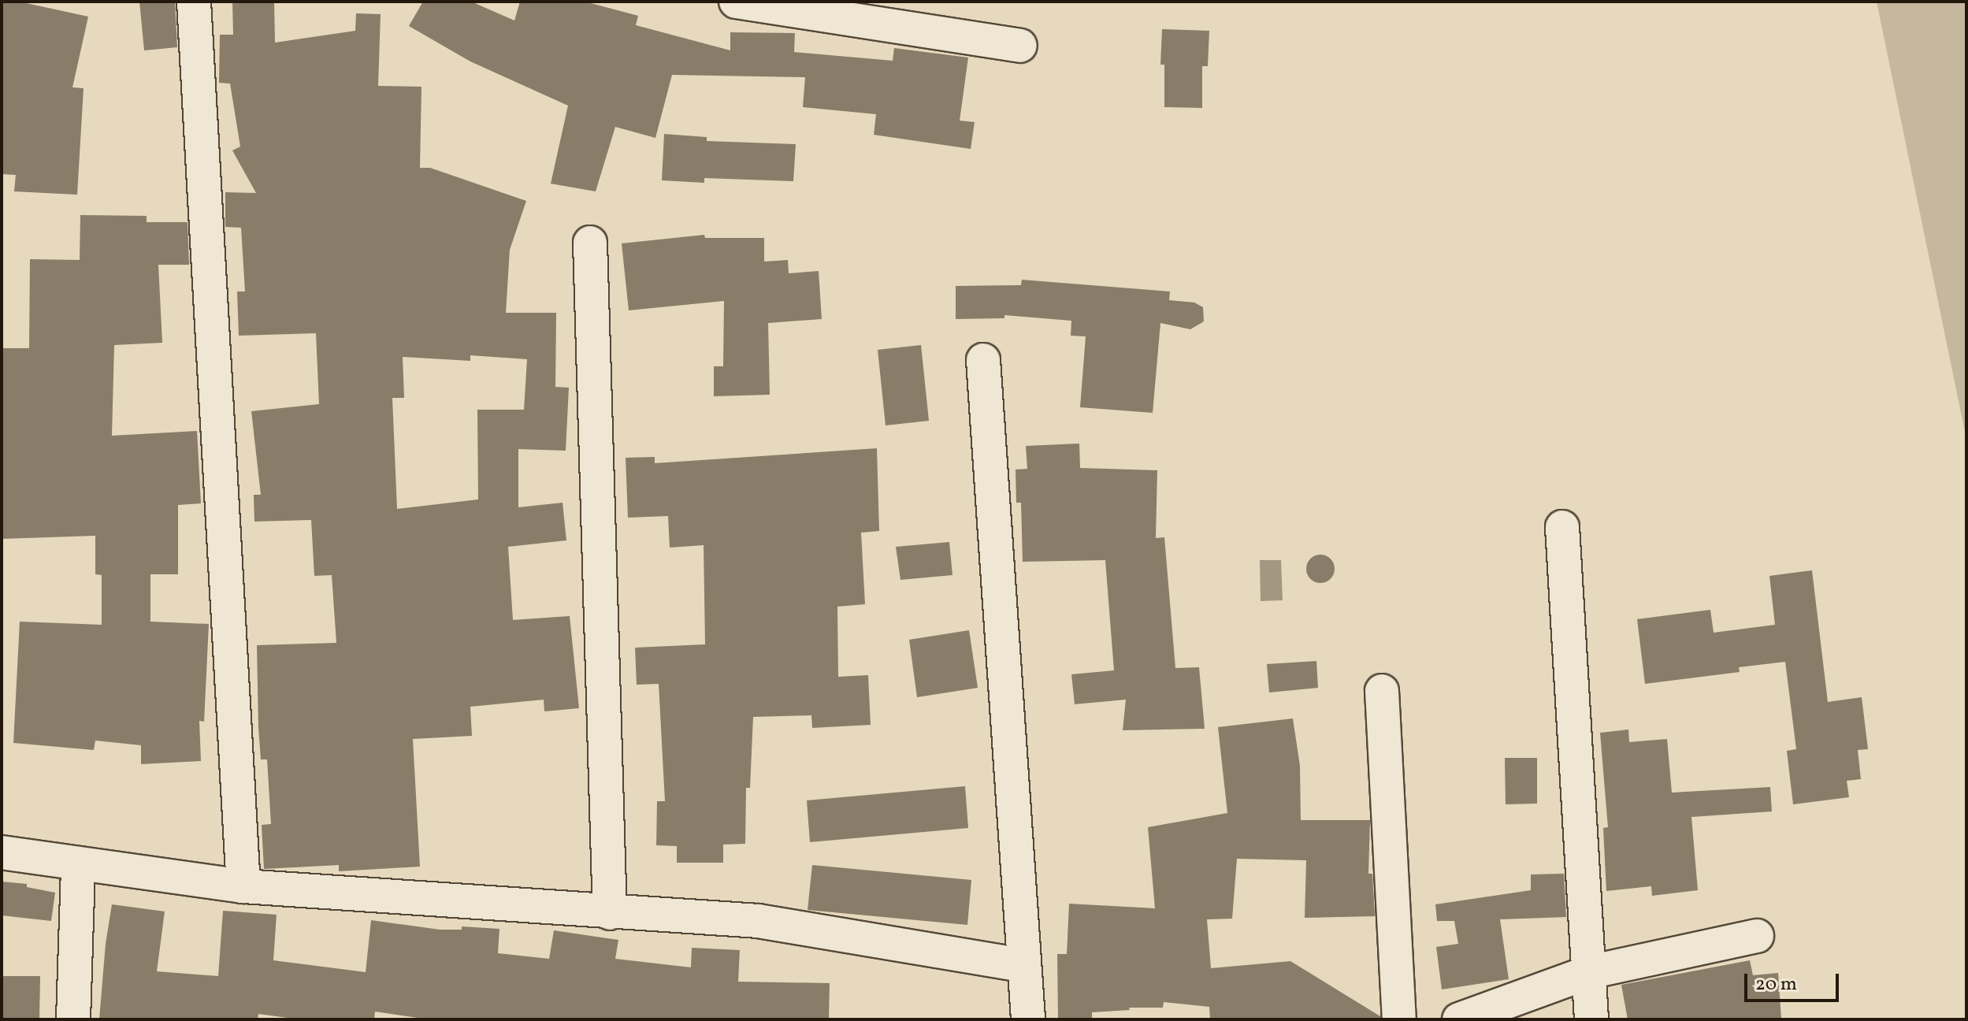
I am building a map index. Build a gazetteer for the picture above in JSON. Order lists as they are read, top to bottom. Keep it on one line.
{"scale_bar":"20 m"}
